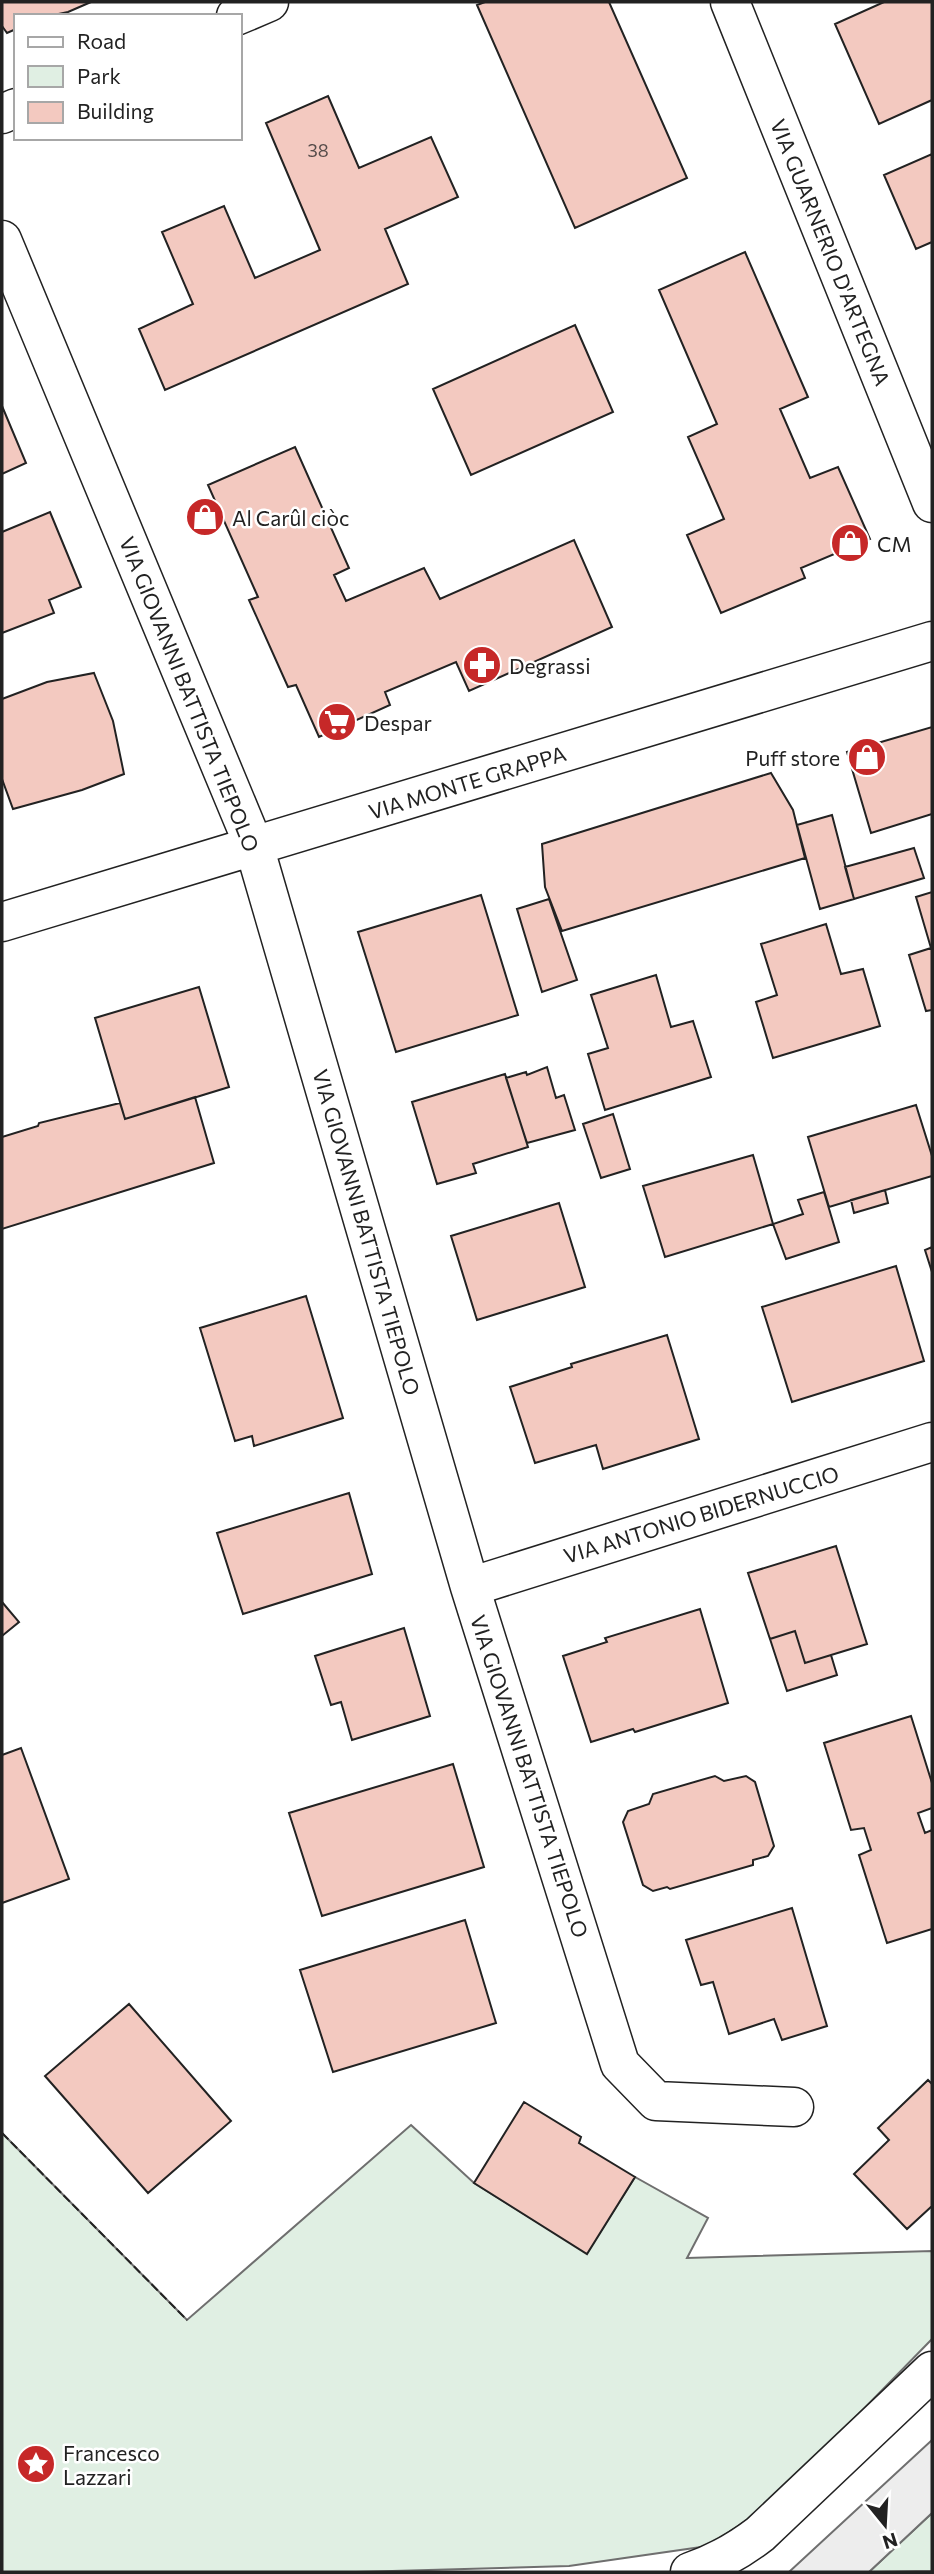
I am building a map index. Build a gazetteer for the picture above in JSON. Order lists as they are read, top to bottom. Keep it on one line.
{"streets":{"street":["VIA GUARNERIO D'ARTEGNA","VIA GIOVANNI BATTISTA TIEPOLO","VIA MONTE GRAPPA","VIA ANTONIO BIDERNUCCIO"]},"crossings":[["VIA GIOVANNI BATTISTA TIEPOLO","VIA MONTE GRAPPA"],["VIA GIOVANNI BATTISTA TIEPOLO","VIA ANTONIO BIDERNUCCIO"]],"places":{"shop":["Al Carûl ciòc","CM","Puff store"],"pharmacy":["Degrassi"],"supermarket":["Despar"],"place":["Francesco Lazzari"]},"house_numbers":["38"],"legend":["Road","Park","Building"],"north":"bottom"}
